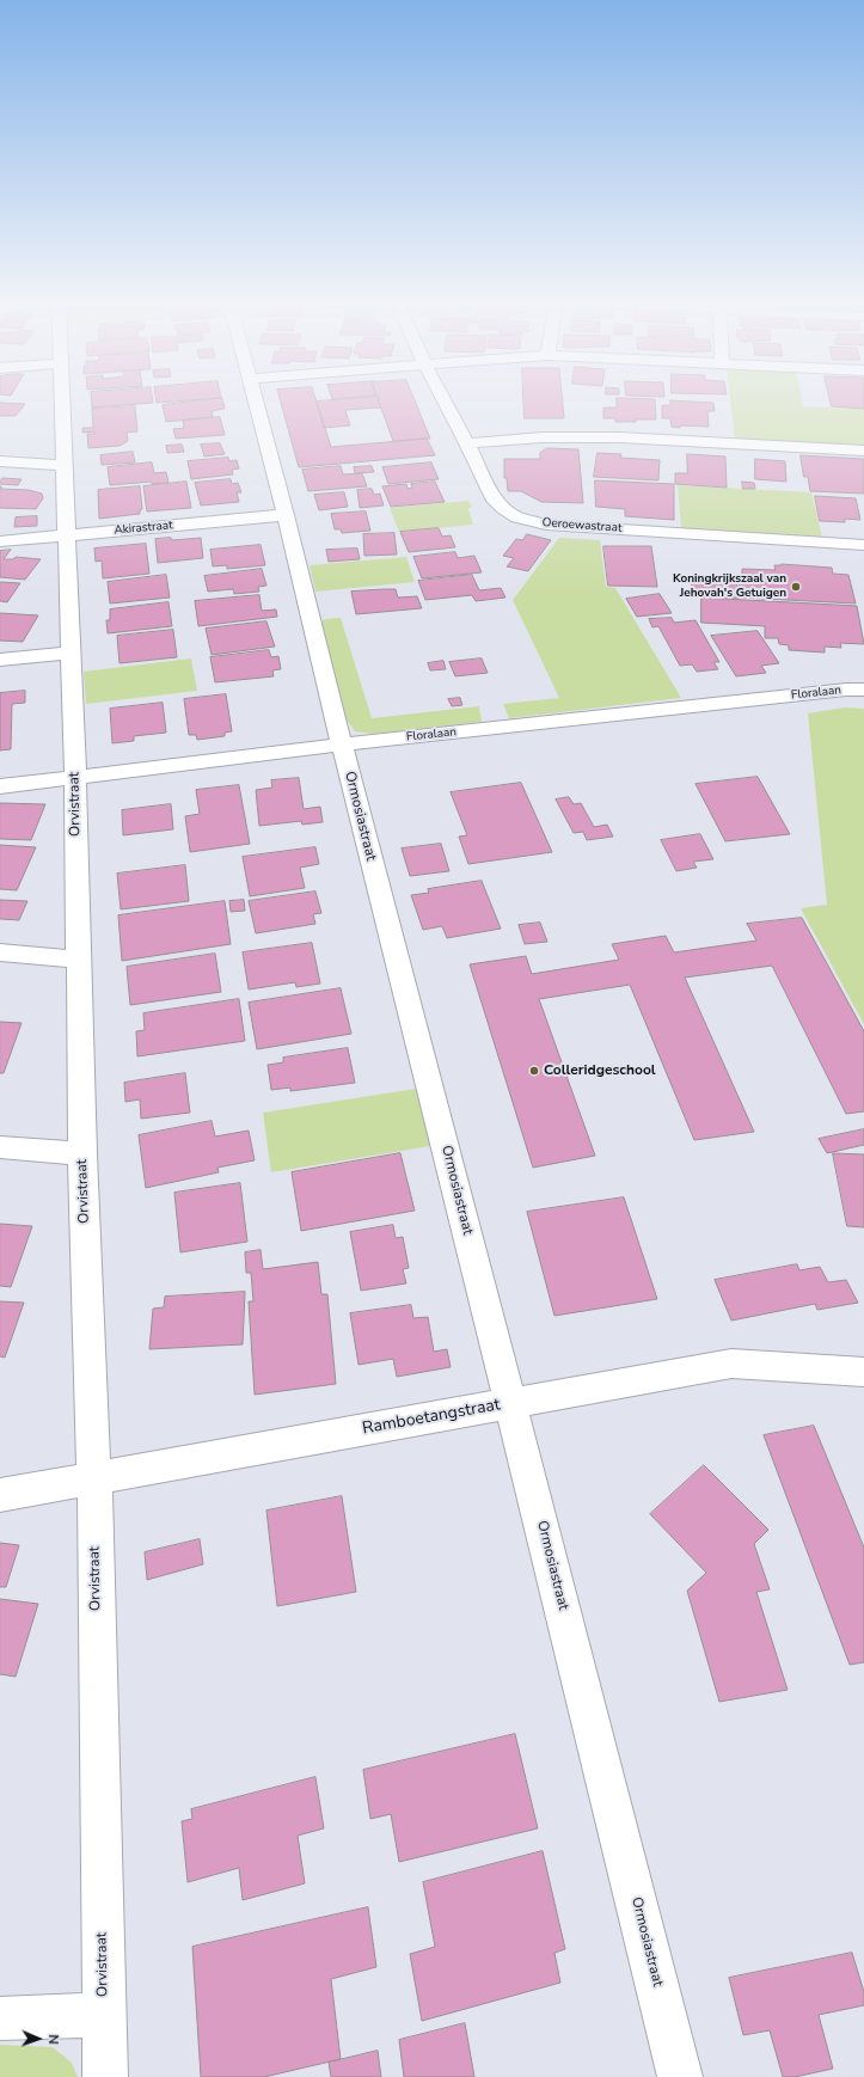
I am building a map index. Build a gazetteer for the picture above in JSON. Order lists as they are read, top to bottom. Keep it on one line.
{"streets":{"street":["Oeroewastraat","Akirastraat","Floralaan","Orvistraat","Ormosiastraat","Ramboetangstraat"]},"crossings":[["Akirastraat","Orvistraat"],["Akirastraat","Ormosiastraat"],["Floralaan","Orvistraat"],["Floralaan","Ormosiastraat"],["Orvistraat","Ramboetangstraat"],["Ormosiastraat","Ramboetangstraat"]],"places":["Koningkrijkszaal van Jehovah's Getuigen","Colleridgeschool"],"north":"right"}
